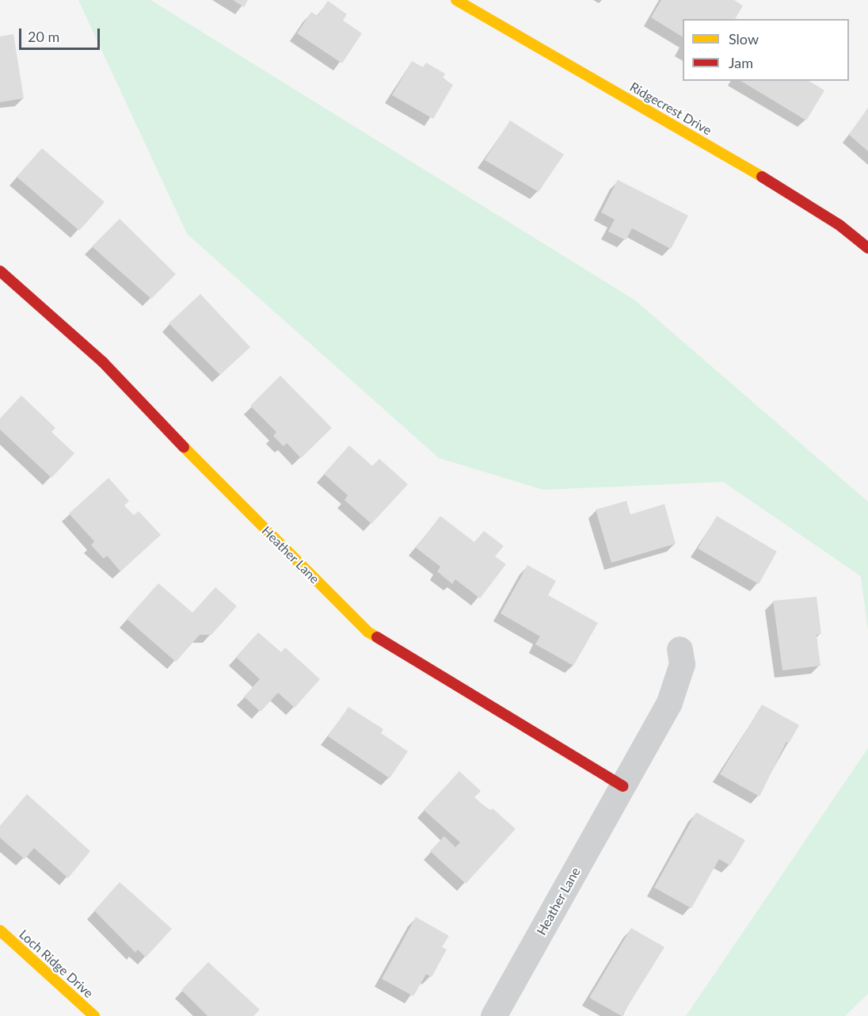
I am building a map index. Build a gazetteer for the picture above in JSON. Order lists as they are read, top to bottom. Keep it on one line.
{"streets":{"street":["Ridgecrest Drive","Heather Lane","Loch Ridge Drive"]},"legend":["Slow","Jam"],"scale_bar":"20 m"}
